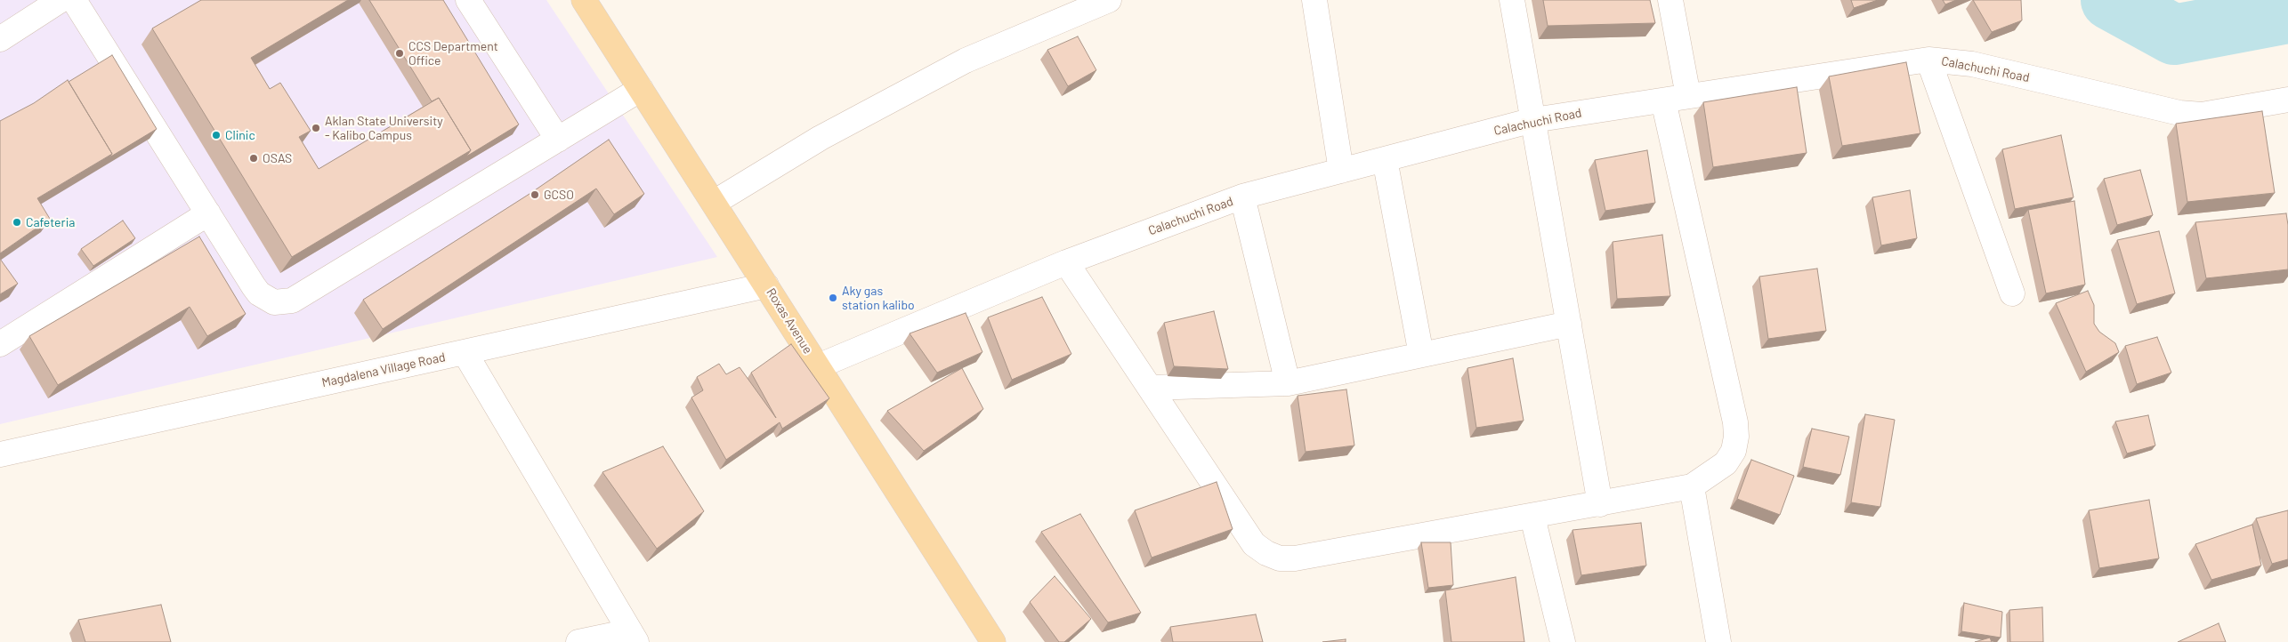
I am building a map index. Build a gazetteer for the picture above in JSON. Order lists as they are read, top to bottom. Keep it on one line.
{"streets":{"main road":["Roxas Avenue"],"street":["Calachuchi Road","Magdalena Village Road"]},"crossings":[["Calachuchi Road","Roxas Avenue"],["Roxas Avenue","Magdalena Village Road"]],"places":["CCS Department Office","Aklan State University - Kalibo Campus","Clinic","OSAS","GCSO","Cafeteria","Aky gas station kalibo"]}
